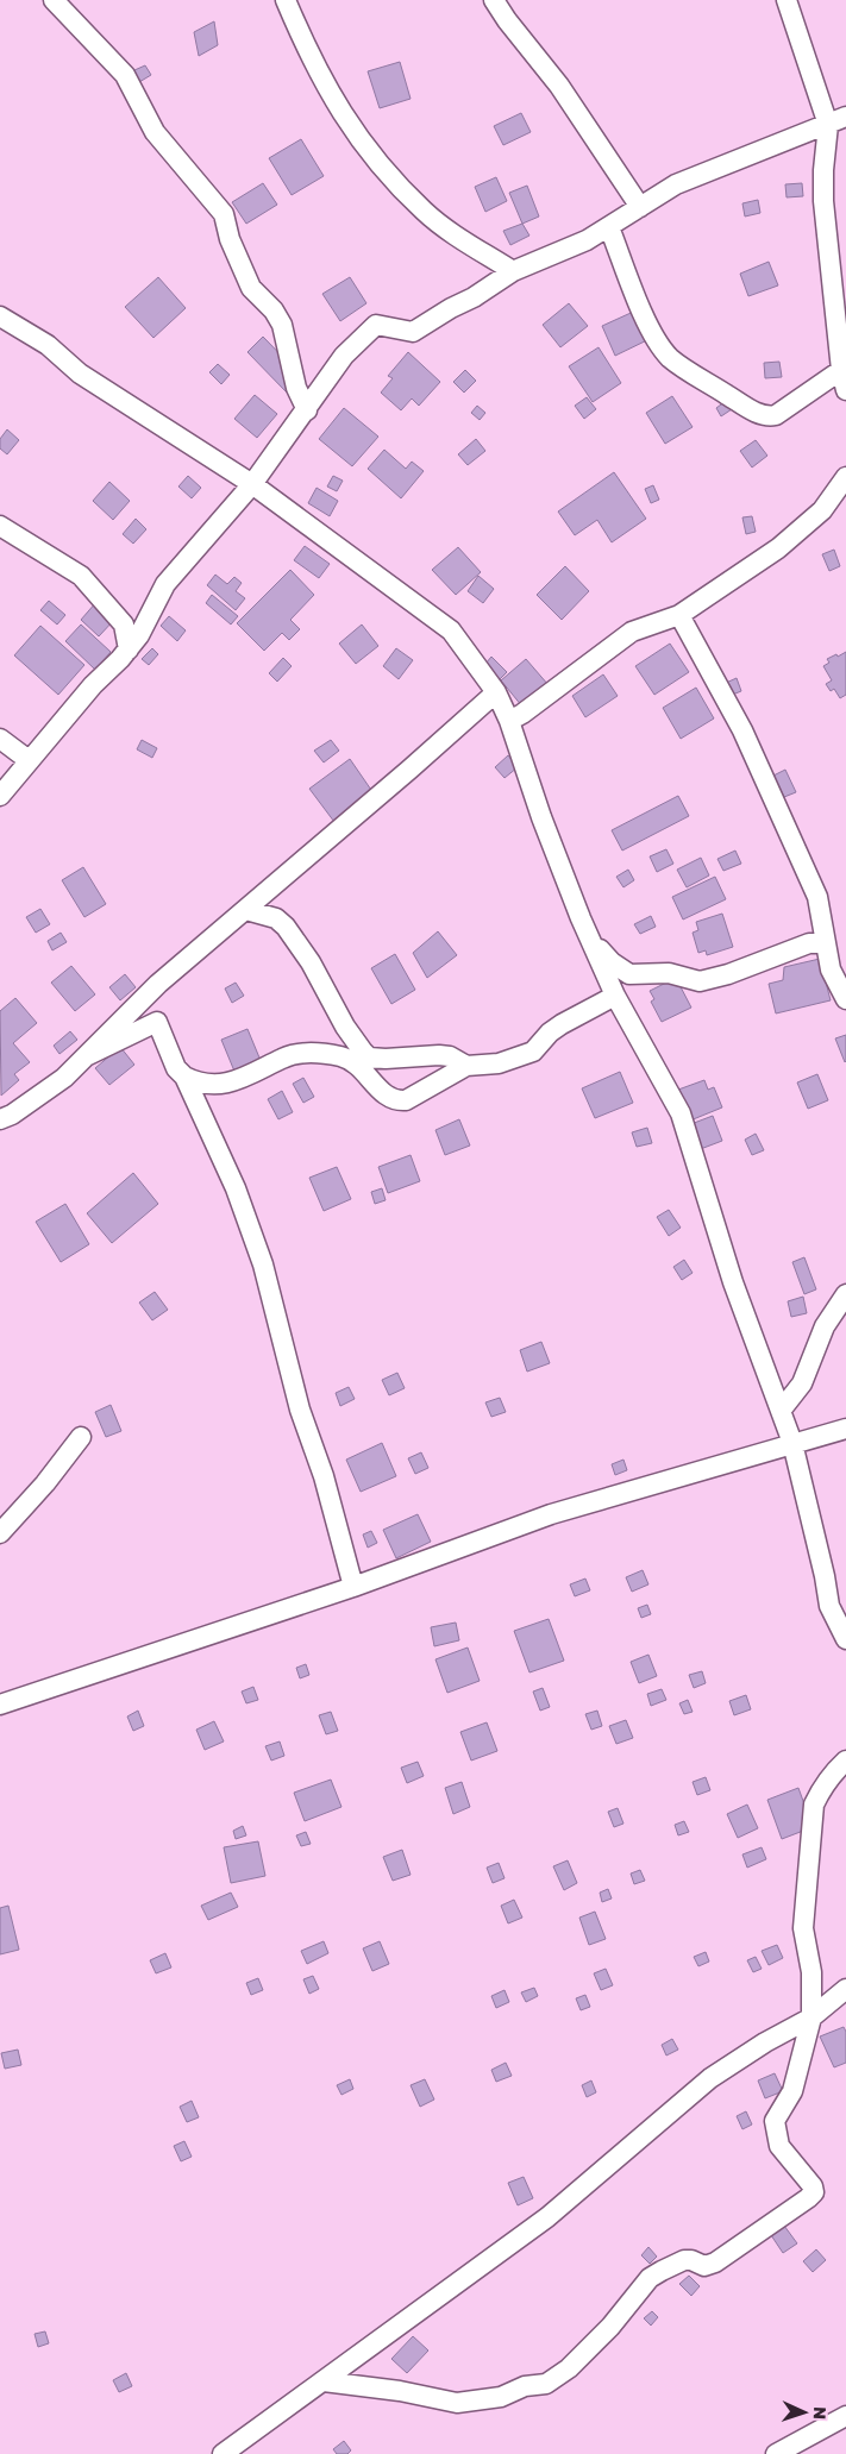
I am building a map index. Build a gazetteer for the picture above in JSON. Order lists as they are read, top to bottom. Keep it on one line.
{"north":"right"}
